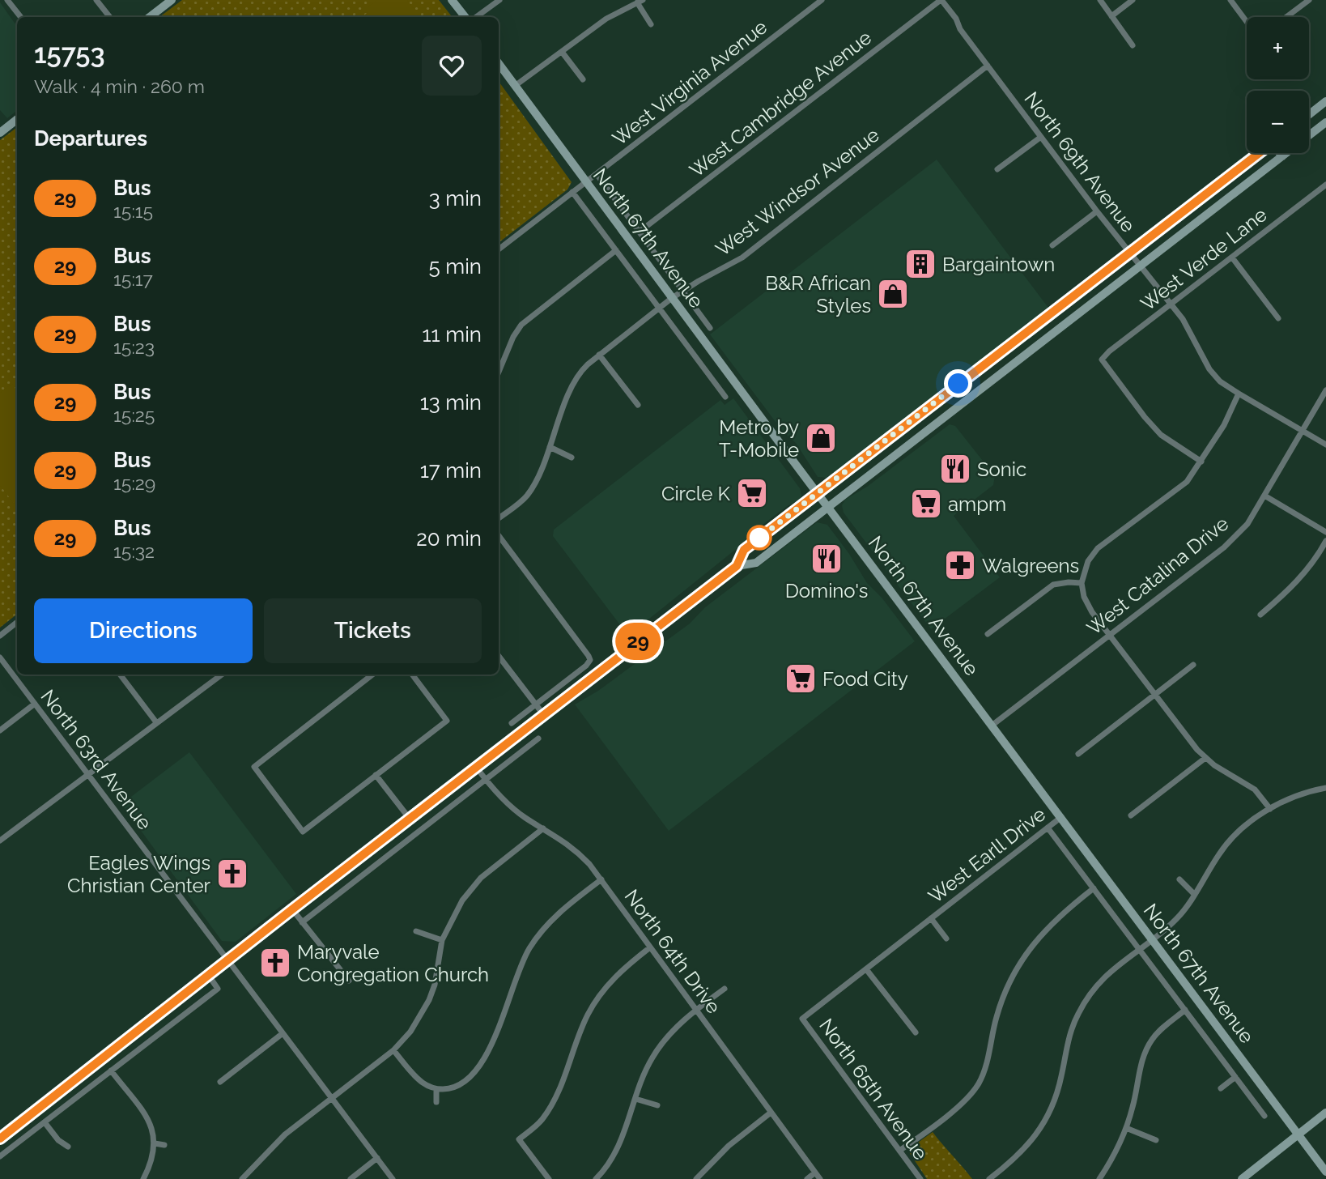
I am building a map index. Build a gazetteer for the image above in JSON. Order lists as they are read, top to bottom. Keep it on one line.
{"streets":{"main road":["North 67th Avenue"],"street":["West Virginia Avenue","West Cambridge Avenue","North 69th Avenue","West Windsor Avenue","West Verde Lane","West Catalina Drive","North 63rd Avenue","West Earll Drive","North 64th Drive","North 65th Avenue"]},"crossings":[["West Virginia Avenue","North 67th Avenue"],["West Cambridge Avenue","North 69th Avenue"],["West Cambridge Avenue","North 67th Avenue"],["North 69th Avenue","West Windsor Avenue"],["North 69th Avenue","West Verde Lane"],["North 69th Avenue","West Catalina Drive"],["West Windsor Avenue","North 67th Avenue"],["North 67th Avenue","West Catalina Drive"],["North 67th Avenue","West Earll Drive"],["West Earll Drive","North 65th Avenue"]],"places":{"building":["Bargaintown"],"shop":["B&R African Styles","Metro by T-Mobile"],"restaurant":["Sonic","Domino's"],"supermarket":["Circle K","ampm","Food City"],"pharmacy":["Walgreens"],"church":["Eagles Wings Christian Center","Maryvale Congregation Church"]},"lines":["bus line 29"],"page":{"on_map":"29","map_buttons":["+","−"],"heading":[["15753","Walk · 4 min · 260 m"],"Departures"],"list":[{"mark":"29","name":"Bus","note":"15:15","value":"3 min"},{"mark":"29","name":"Bus","note":"15:17","value":"5 min"},{"mark":"29","name":"Bus","note":"15:23","value":"11 min"},{"mark":"29","name":"Bus","note":"15:25","value":"13 min"},{"mark":"29","name":"Bus","note":"15:29","value":"17 min"},{"mark":"29","name":"Bus","note":"15:32","value":"20 min"}],"buttons":["Directions","Tickets"]}}
